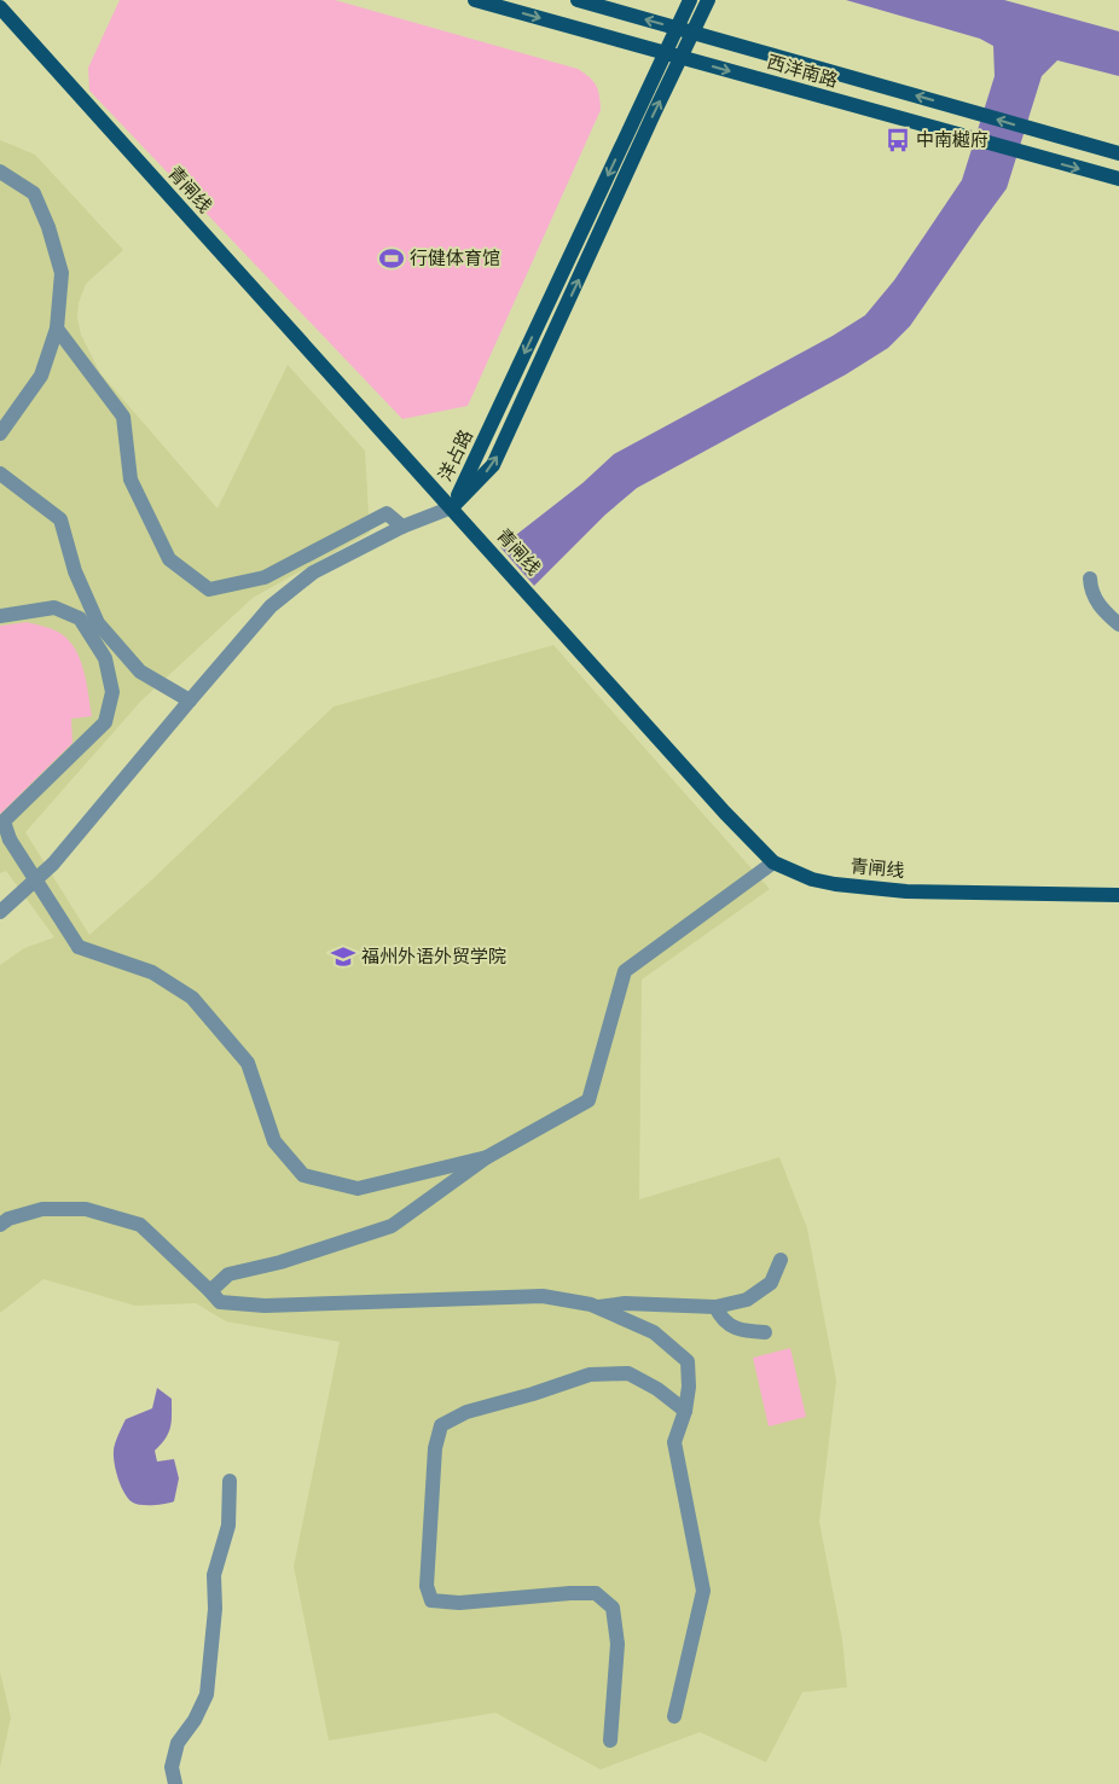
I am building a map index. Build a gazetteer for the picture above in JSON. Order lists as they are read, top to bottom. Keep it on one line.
{"streets":{"main road":["西洋南路","青闸线","洋占路"]},"crossings":[["西洋南路","洋占路"],["青闸线","洋占路"]],"places":{"bus stop":["中南樾府"],"sports":["行健体育馆"],"school or university":["福州外语外贸学院"]}}
